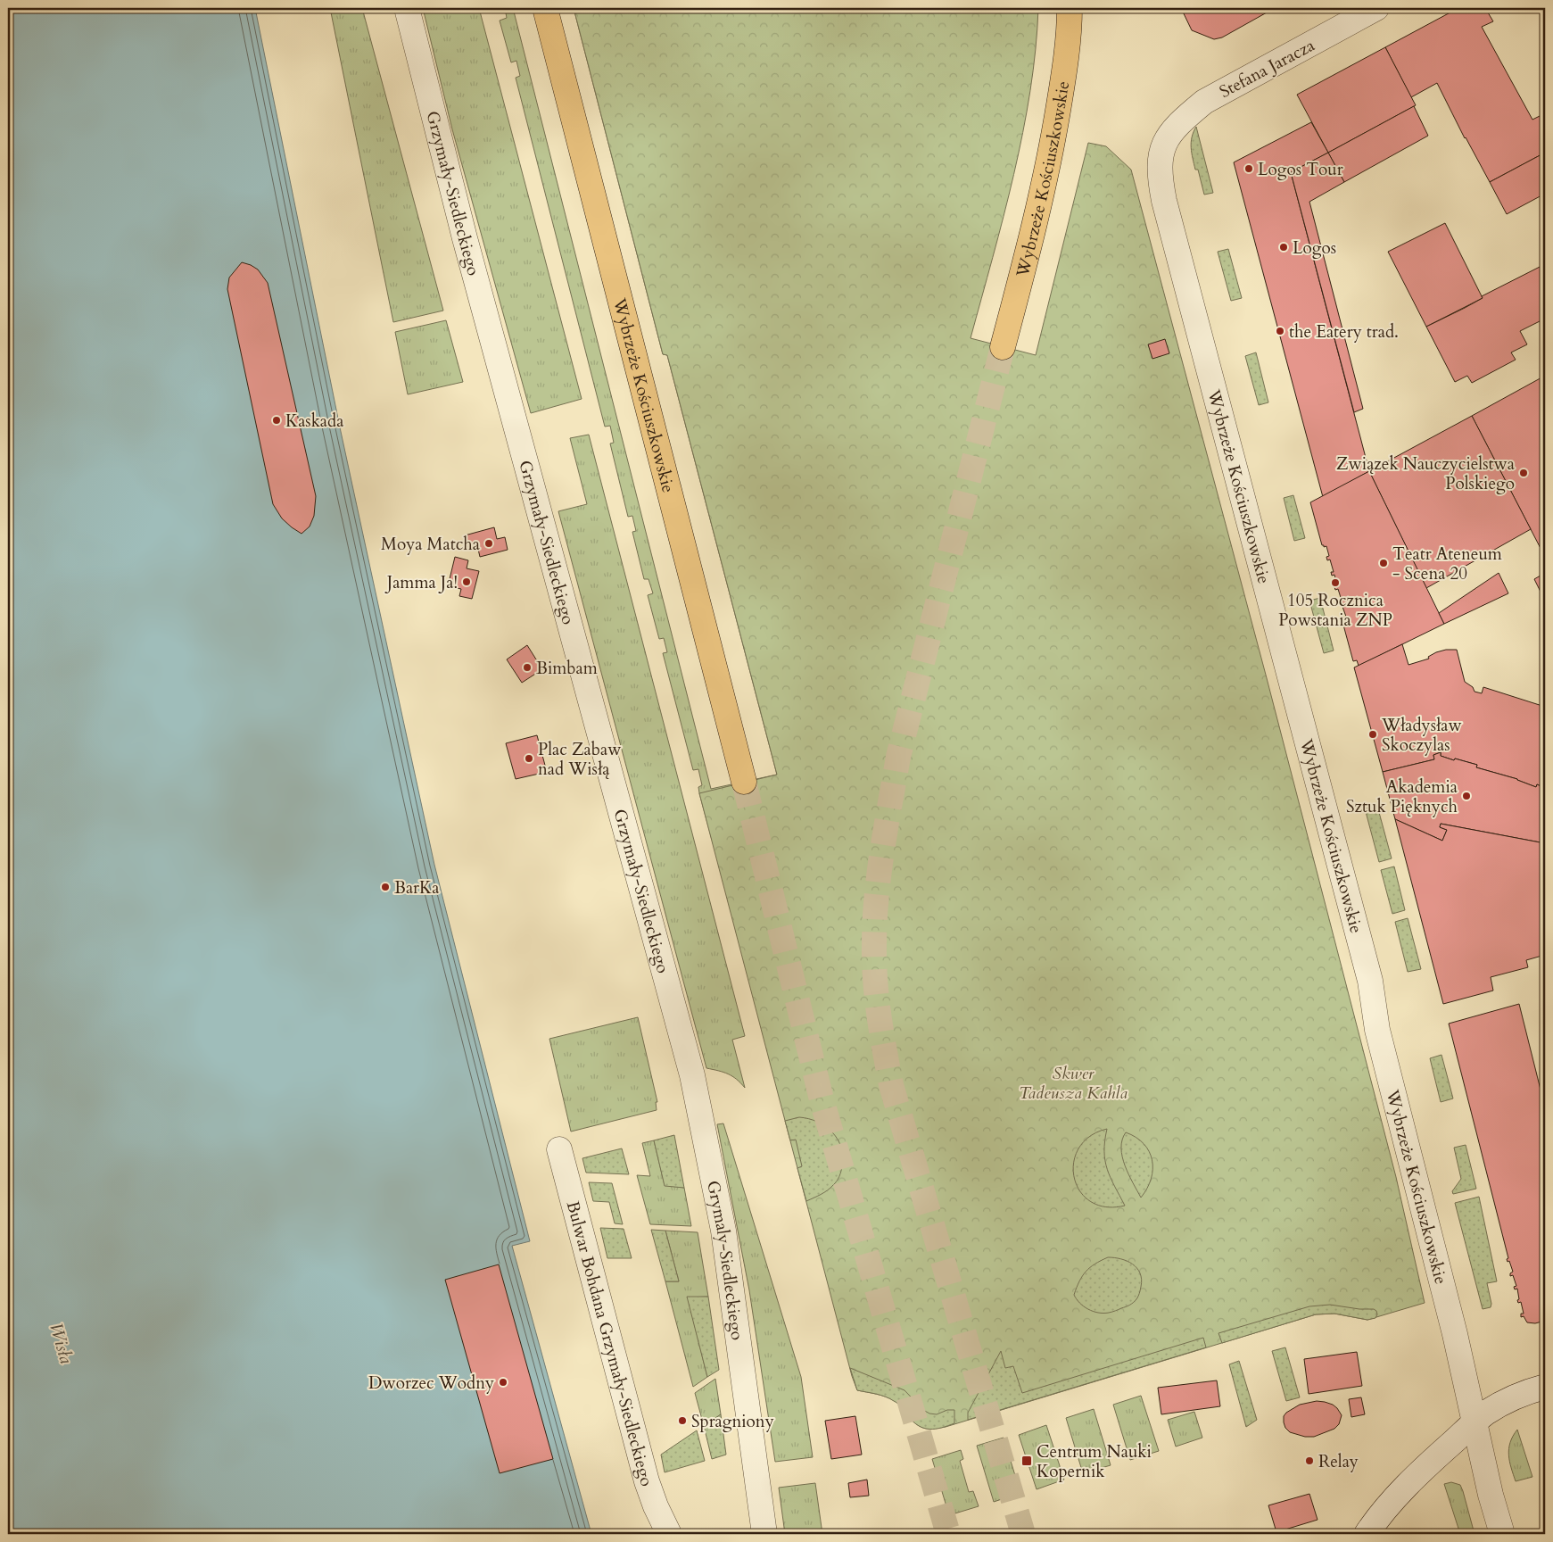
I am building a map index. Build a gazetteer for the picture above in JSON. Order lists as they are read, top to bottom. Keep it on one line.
{"streets":{"main road":["Wybrzeże Kościuszkowskie"],"street":["Stefana Jaracza","Grzymały-Siedleckiego","Grymaly-Siedleckiego","Bulwar Bohdana Grzymały-Siedleckiego"]},"crossings":[["Stefana Jaracza","Wybrzeże Kościuszkowskie"],["Grzymały-Siedleckiego","Grymaly-Siedleckiego"]],"water":["Wisła"],"parks":["Skwer Tadeusza Kahla"],"places":{"other":["Logos Tour","Logos","the Eatery trad.","Kaskada","Związek Nauczycielstwa Polskiego","Moya Matcha","Teatr Ateneum - Scena 20","Jamma Ja!","105 Rocznica Powstania ZNP","Bimbam","Władysław Skoczylas","Plac Zabaw nad Wisłą","Akademia Sztuk Pięknych","BarKa","Dworzec Wodny","Spragniony","Relay"],"transit":["Centrum Nauki Kopernik"]}}
